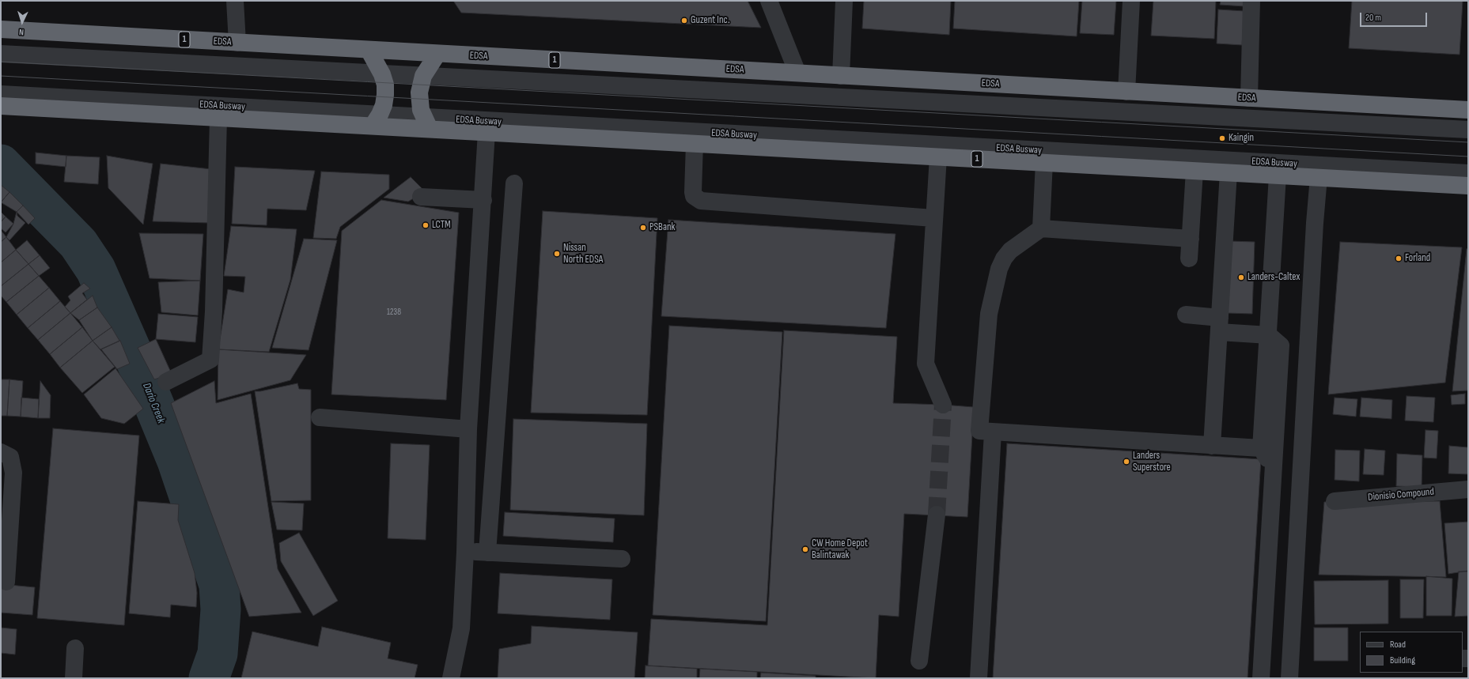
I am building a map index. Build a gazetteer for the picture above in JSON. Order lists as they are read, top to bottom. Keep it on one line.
{"streets":{"highway":["1","EDSA"],"lane":["EDSA Busway","Dionisio Compound"]},"crossings":[["1","EDSA Busway"]],"water":["Dario Creek"],"places":["Guzent Inc.","Kaingin","LCTM","PSBank","Nissan North EDSA","Forland","Landers-Caltex","Landers Superstore","CW Home Depot Balintawak"],"house_numbers":["1238"],"legend":["Road","Building"],"scale_bar":"20 m","north":"bottom"}
